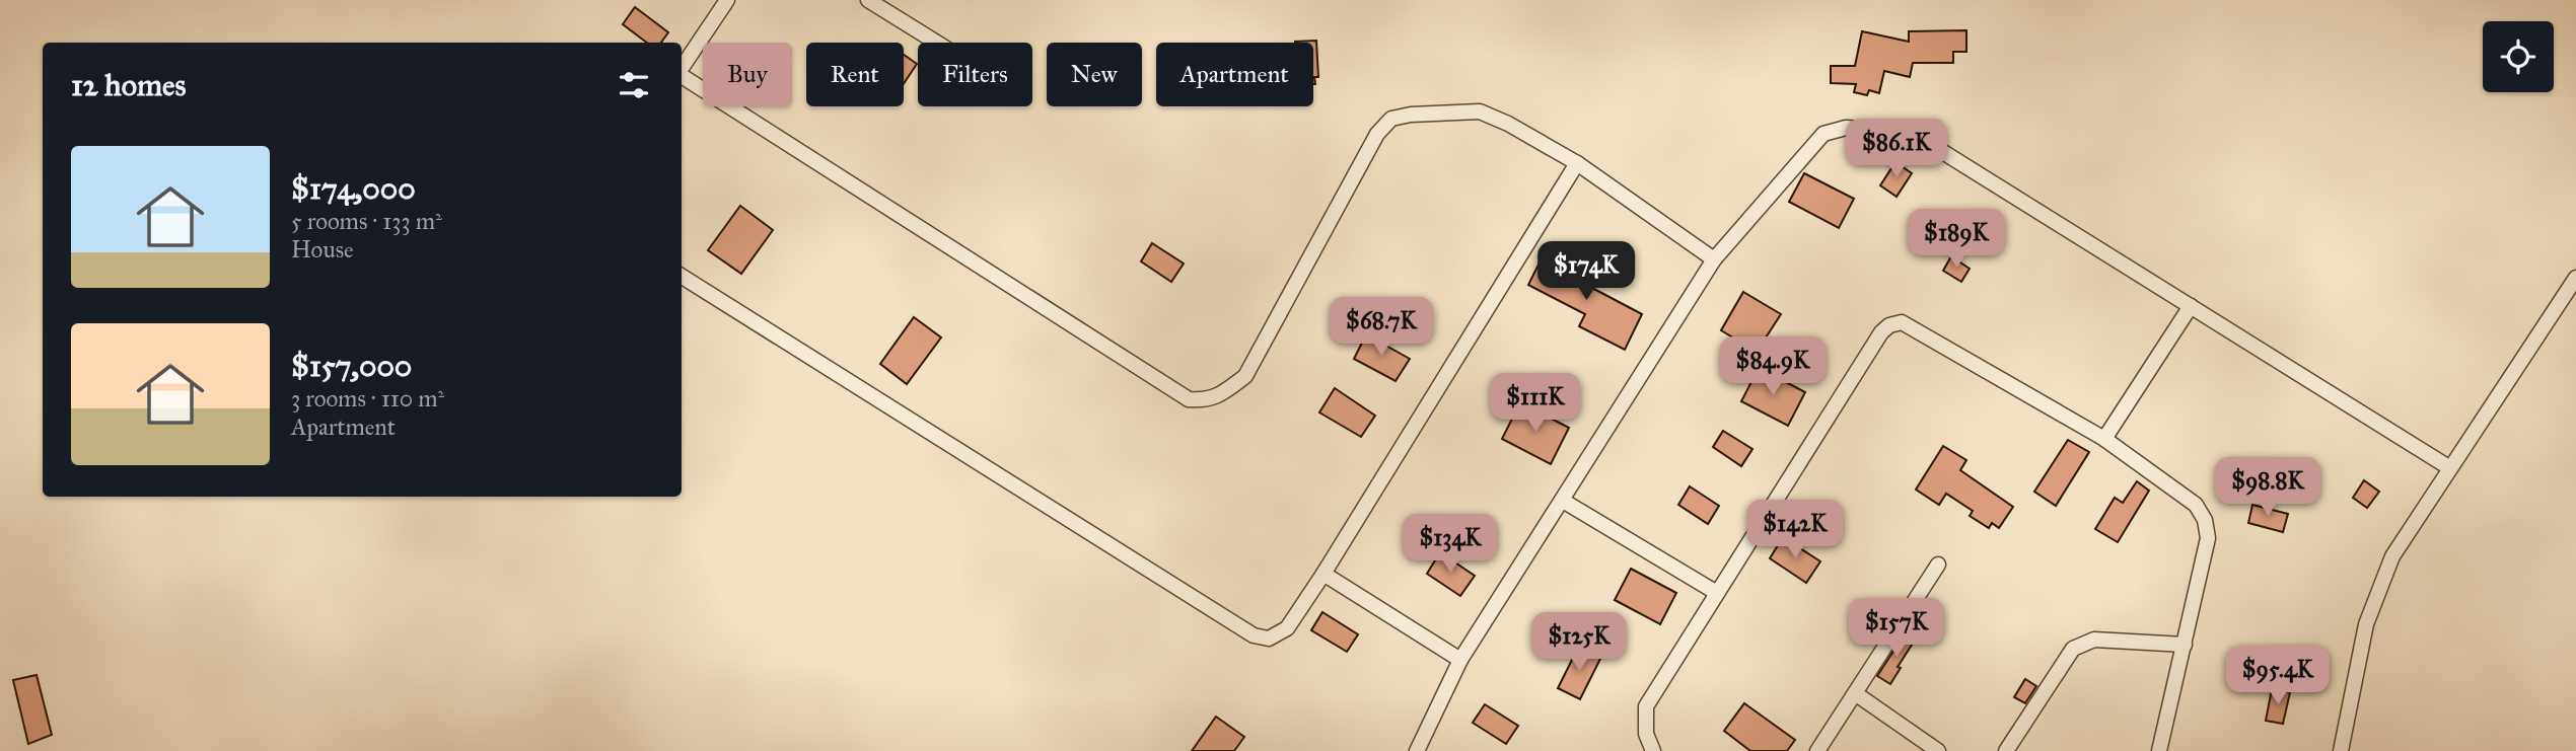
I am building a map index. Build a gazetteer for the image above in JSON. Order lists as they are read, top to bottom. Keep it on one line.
{"page":{"chip":["Buy","Rent","Filters","New","Apartment"],"heading":"12 homes","price":["$86.1K","$189K","$174K","$68.7K","$84.9K","$111K","$98.8K","$142K","$134K","$157K","$125K","$95.4K"],"list":[{"name":"$174,000","note":"5 rooms · 133 m² · House"},{"name":"$157,000","note":"3 rooms · 110 m² · Apartment"}]}}
